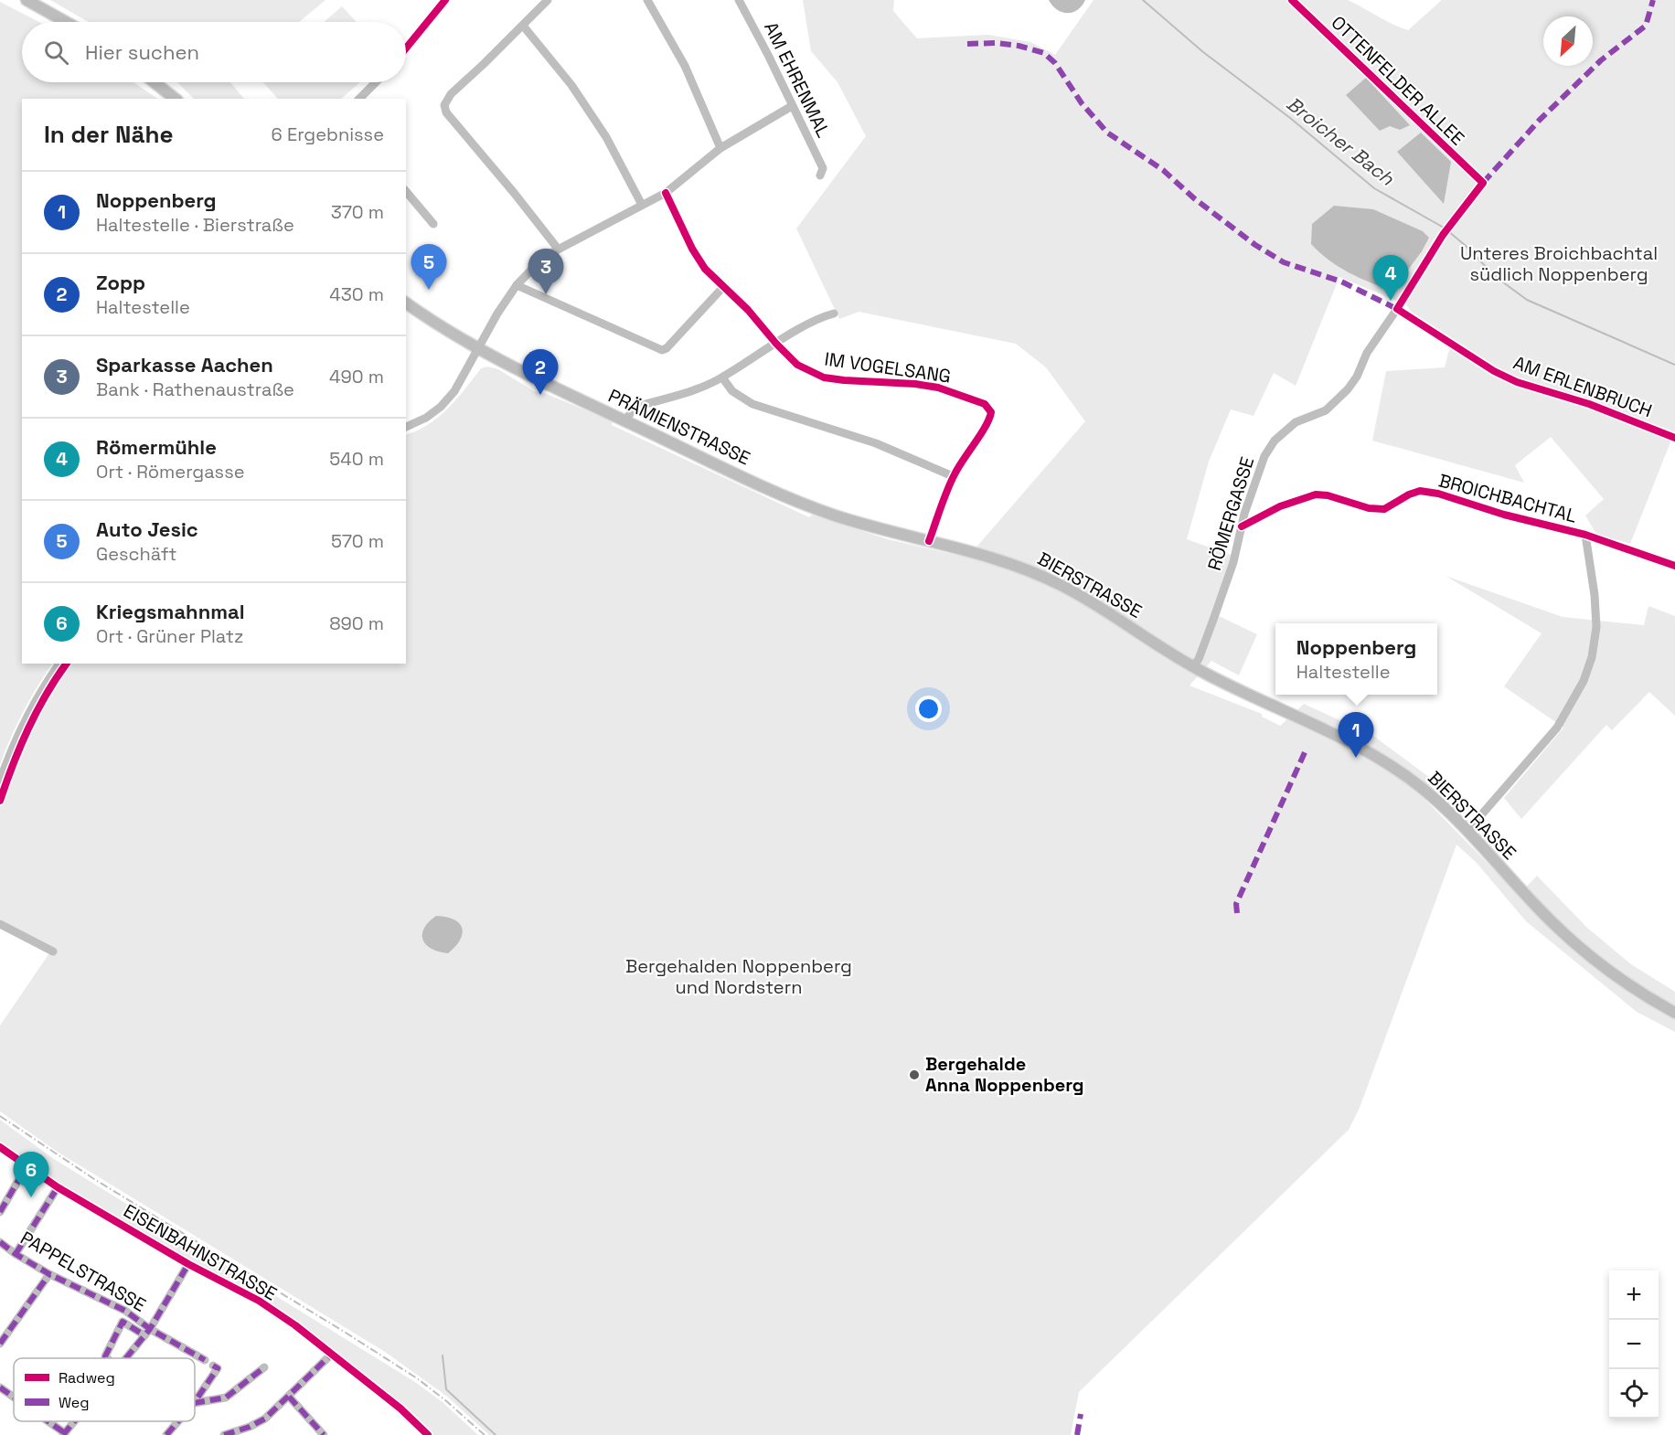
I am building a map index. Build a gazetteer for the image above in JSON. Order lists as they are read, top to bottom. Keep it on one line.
{"streets":{"main road":["PRÄMIENSTRASSE","BIERSTRASSE"],"street":["AM EHRENMAL","OTTENFELDER ALLEE","IM VOGELSANG","AM ERLENBRUCH","BROICHBACHTAL","RÖMERGASSE","EISENBAHNSTRASSE","PAPPELSTRASSE"]},"crossings":[["OTTENFELDER ALLEE","RÖMERGASSE"],["AM ERLENBRUCH","RÖMERGASSE"],["PRÄMIENSTRASSE","BIERSTRASSE"],["BROICHBACHTAL","RÖMERGASSE"],["RÖMERGASSE","BIERSTRASSE"]],"water":["Broicher Bach"],"parks":["Unteres Broichbachtal südlich Noppenberg","Bergehalden Noppenberg und Nordstern"],"places":["Bergehalde Anna Noppenberg"],"legend":["Radweg","Weg"],"north":"bottom left","page":{"search":"Hier suchen","heading":["In der Nähe","6 Ergebnisse"],"list":[{"mark":"1","name":"Noppenberg","note":"Haltestelle · Bierstraße","value":"370 m"},{"mark":"2","name":"Zopp","note":"Haltestelle","value":"430 m"},{"mark":"3","name":"Sparkasse Aachen","note":"Bank · Rathenaustraße","value":"490 m"},{"mark":"4","name":"Römermühle","note":"Ort · Römergasse","value":"540 m"},{"mark":"5","name":"Auto Jesic","note":"Geschäft","value":"570 m"},{"mark":"6","name":"Kriegsmahnmal","note":"Ort · Grüner Platz","value":"890 m"}],"pins":["5","3","4","2","1","6"],"popup":["Noppenberg","Haltestelle"],"map_buttons":["+","−"]}}
